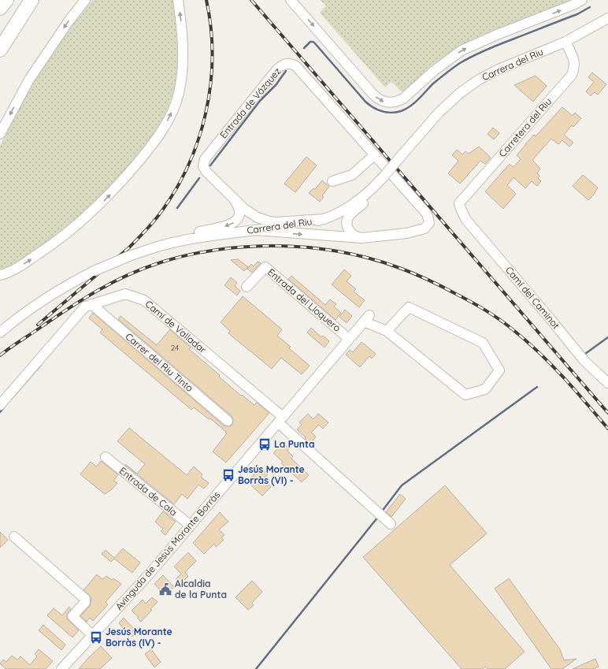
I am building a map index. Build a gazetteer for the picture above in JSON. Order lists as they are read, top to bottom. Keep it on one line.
{"streets":{"street":["Carrera del Riu","Entrada de Vázquez","Carretera del Riu","Camí del Caminot","Entrada del Lloquero","Camí de Valladar","Carrer del Riu Tinto","Entrada de Cala","Avinguda de Jesús Morante Borràs"]},"crossings":[["Carrera del Riu","Entrada de Vázquez"],["Carrera del Riu","Carretera del Riu"],["Carretera del Riu","Camí del Caminot"],["Entrada del Lloquero","Avinguda de Jesús Morante Borràs"],["Camí de Valladar","Carrer del Riu Tinto"],["Camí de Valladar","Avinguda de Jesús Morante Borràs"],["Entrada de Cala","Avinguda de Jesús Morante Borràs"]],"places":{"bus stop":["La Punta","Jesús Morante Borràs (VI) -","Jesús Morante Borràs (IV) -"],"public building":["Alcaldia de la Punta"]},"house_numbers":["24"]}
